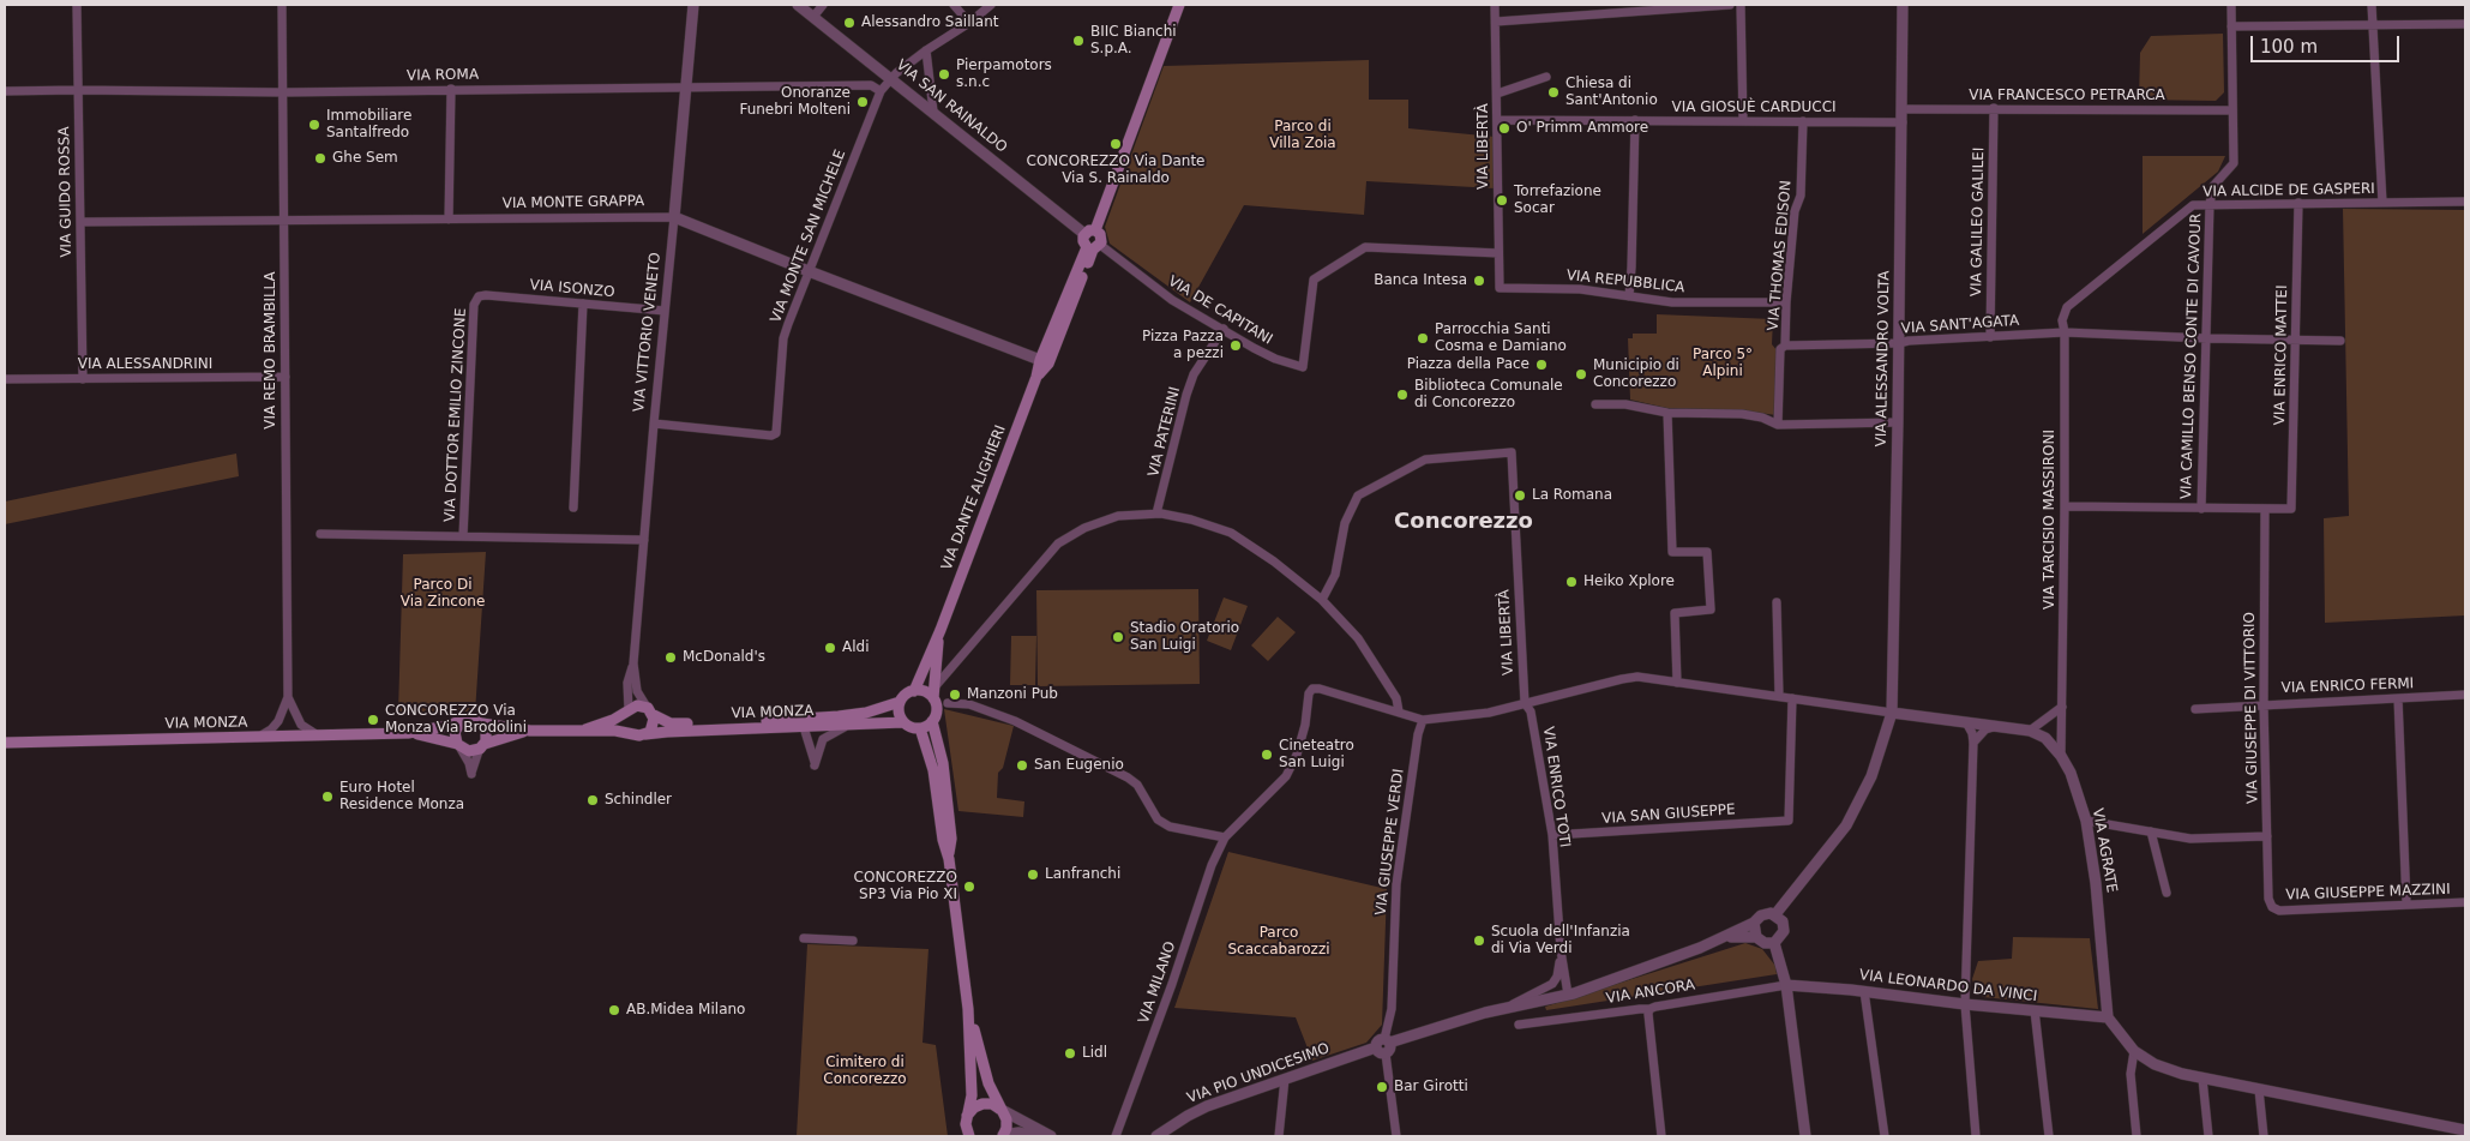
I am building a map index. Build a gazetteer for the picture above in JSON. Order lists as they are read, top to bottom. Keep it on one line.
{"streets":{"main road":["VIA DANTE ALIGHIERI","VIA MONZA"],"street":["VIA ROMA","VIA FRANCESCO PETRARCA","VIA SAN RAINALDO","VIA GIOSUÈ CARDUCCI","VIA LIBERTÀ","VIA ALCIDE DE GASPERI","VIA GUIDO ROSSA","VIA MONTE GRAPPA","VIA GALILEO GALILEI","VIA MONTE SAN MICHELE","VIA THOMAS EDISON","VIA REPUBBLICA","VIA ISONZO","VIA DE CAPITANI","VIA SANT'AGATA","VIA VITTORIO VENETO","VIA REMO BRAMBILLA","VIA ENRICO MATTEI","VIA CAMILLO BENSO CONTE DI CAVOUR","VIA ALESSANDRO VOLTA","VIA ALESSANDRINI","VIA DOTTOR EMILIO ZINCONE","VIA PATERINI","VIA TARCISIO MASSIRONI","VIA ENRICO FERMI","VIA GIUSEPPE DI VITTORIO","VIA ENRICO TOTI","VIA SAN GIUSEPPE","VIA GIUSEPPE VERDI","VIA AGRATE","VIA GIUSEPPE MAZZINI","VIA MILANO","VIA LEONARDO DA VINCI","VIA ANCORA","VIA PIO UNDICESIMO"]},"crossings":[["VIA ROMA","VIA GUIDO ROSSA"],["VIA ROMA","VIA MONTE SAN MICHELE"],["VIA ROMA","VIA VITTORIO VENETO"],["VIA ROMA","VIA REMO BRAMBILLA"],["VIA FRANCESCO PETRARCA","VIA GALILEO GALILEI"],["VIA FRANCESCO PETRARCA","VIA ALESSANDRO VOLTA"],["VIA SAN RAINALDO","VIA MONTE SAN MICHELE"],["VIA GIOSUÈ CARDUCCI","VIA LIBERTÀ"],["VIA GIOSUÈ CARDUCCI","VIA THOMAS EDISON"],["VIA GIOSUÈ CARDUCCI","VIA ALESSANDRO VOLTA"],["VIA LIBERTÀ","VIA REPUBBLICA"],["VIA LIBERTÀ","VIA DE CAPITANI"],["VIA LIBERTÀ","VIA ENRICO TOTI"],["VIA ALCIDE DE GASPERI","VIA SANT'AGATA"],["VIA ALCIDE DE GASPERI","VIA ENRICO MATTEI"],["VIA ALCIDE DE GASPERI","VIA CAMILLO BENSO CONTE DI CAVOUR"],["VIA ALCIDE DE GASPERI","VIA TARCISIO MASSIRONI"],["VIA GUIDO ROSSA","VIA MONTE GRAPPA"],["VIA GUIDO ROSSA","VIA ALESSANDRINI"],["VIA MONTE GRAPPA","VIA MONTE SAN MICHELE"],["VIA MONTE GRAPPA","VIA VITTORIO VENETO"],["VIA MONTE GRAPPA","VIA REMO BRAMBILLA"],["VIA MONTE GRAPPA","VIA DANTE ALIGHIERI"],["VIA GALILEO GALILEI","VIA SANT'AGATA"],["VIA MONTE SAN MICHELE","VIA VITTORIO VENETO"],["VIA THOMAS EDISON","VIA REPUBBLICA"],["VIA THOMAS EDISON","VIA SANT'AGATA"],["VIA ISONZO","VIA VITTORIO VENETO"],["VIA ISONZO","VIA DOTTOR EMILIO ZINCONE"],["VIA DE CAPITANI","VIA PATERINI"],["VIA DE CAPITANI","VIA DANTE ALIGHIERI"],["VIA SANT'AGATA","VIA ENRICO MATTEI"],["VIA SANT'AGATA","VIA CAMILLO BENSO CONTE DI CAVOUR"],["VIA SANT'AGATA","VIA ALESSANDRO VOLTA"],["VIA SANT'AGATA","VIA TARCISIO MASSIRONI"],["VIA VITTORIO VENETO","VIA DOTTOR EMILIO ZINCONE"],["VIA VITTORIO VENETO","VIA MONZA"],["VIA REMO BRAMBILLA","VIA ALESSANDRINI"],["VIA REMO BRAMBILLA","VIA MONZA"],["VIA ENRICO MATTEI","VIA GIUSEPPE DI VITTORIO"],["VIA ALESSANDRO VOLTA","VIA AGRATE"],["VIA DANTE ALIGHIERI","VIA MONZA"],["VIA TARCISIO MASSIRONI","VIA AGRATE"],["VIA ENRICO FERMI","VIA GIUSEPPE DI VITTORIO"],["VIA GIUSEPPE DI VITTORIO","VIA GIUSEPPE MAZZINI"],["VIA ENRICO TOTI","VIA SAN GIUSEPPE"],["VIA ENRICO TOTI","VIA PIO UNDICESIMO"],["VIA GIUSEPPE VERDI","VIA PIO UNDICESIMO"],["VIA AGRATE","VIA LEONARDO DA VINCI"],["VIA LEONARDO DA VINCI","VIA ANCORA"]],"districts":["Concorezzo"],"parks":["Parco di Villa Zoia","Parco 5° Alpini","Parco Di Via Zincone","Parco Scaccabarozzi","Cimitero di Concorezzo"],"places":["Alessandro Saillant","BIIC Bianchi S.p.A.","Pierpamotors s.n.c","Chiesa di Sant'Antonio","Onoranze Funebri Molteni","Immobiliare Santalfredo","O' Primm Ammore","CONCOREZZO Via Dante Via S. Rainaldo","Ghe Sem","Torrefazione Socar","Banca Intesa","Parrocchia Santi Cosma e Damiano","Pizza Pazza a pezzi","Piazza della Pace","Municipio di Concorezzo","Biblioteca Comunale di Concorezzo","La Romana","Heiko Xplore","Stadio Oratorio San Luigi","Aldi","McDonald's","Manzoni Pub","CONCOREZZO Via Monza Via Brodolini","Cineteatro San Luigi","San Eugenio","Euro Hotel Residence Monza","Schindler","Lanfranchi","CONCOREZZO SP3 Via Pio XI","Scuola dell'Infanzia di Via Verdi","AB.Midea Milano","Lidl","Bar Girotti"],"scale_bar":"100 m"}
